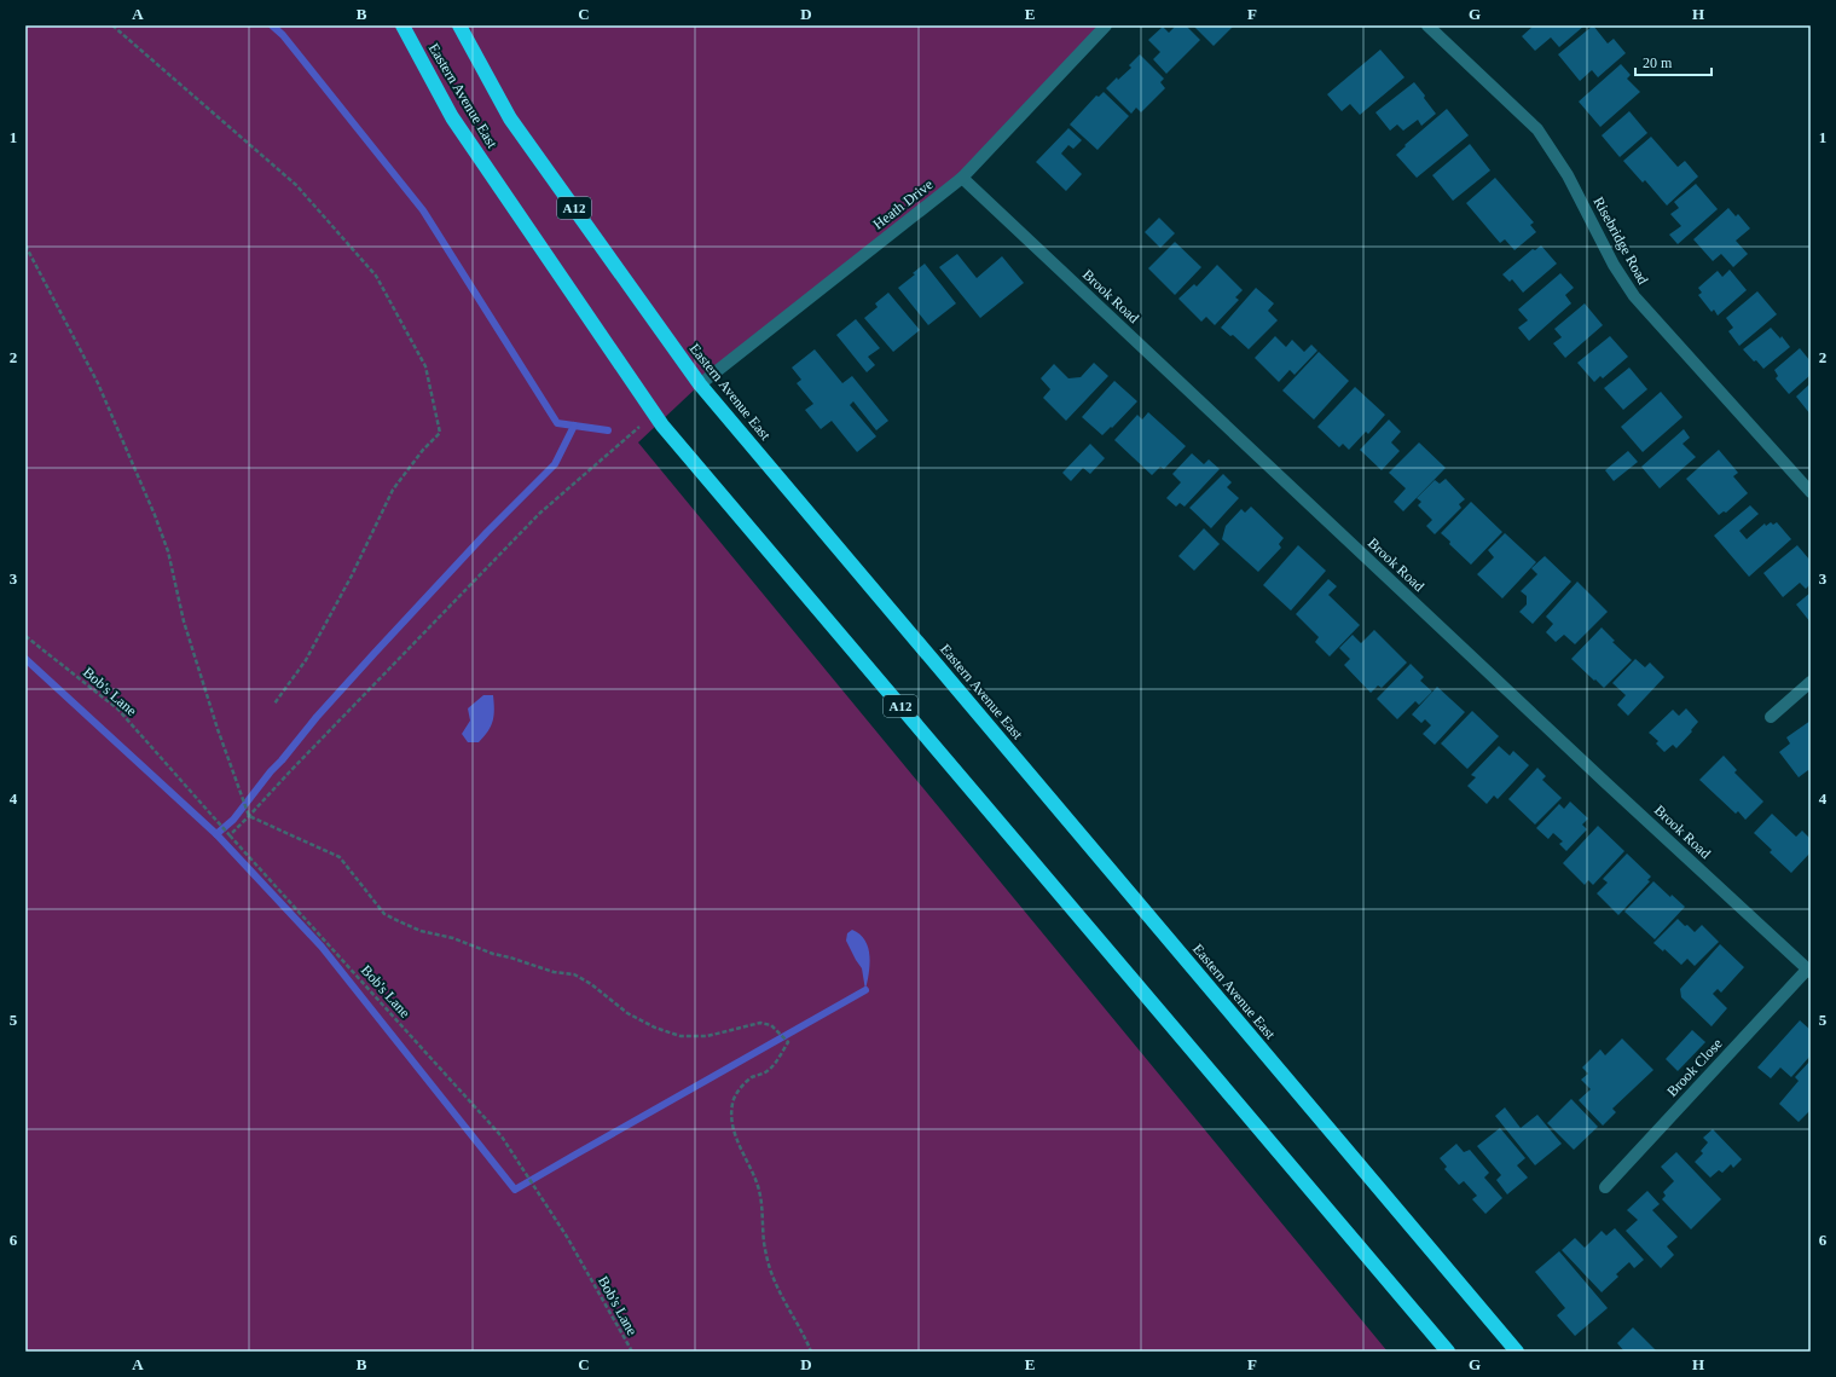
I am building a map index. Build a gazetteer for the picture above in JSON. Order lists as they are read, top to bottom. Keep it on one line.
{"streets":{"highway":["Eastern Avenue East","A12"],"street":["Heath Drive","Risebridge Road","Brook Road","Brook Close"],"path":["Bob's Lane"]},"crossings":[["Eastern Avenue East","Heath Drive"],["Heath Drive","Brook Road"],["Brook Road","Brook Close"]],"scale_bar":"20 m","grid":{"columns":["A","B","C","D","E","F","G","H"],"rows":["1","2","3","4","5","6"]}}
